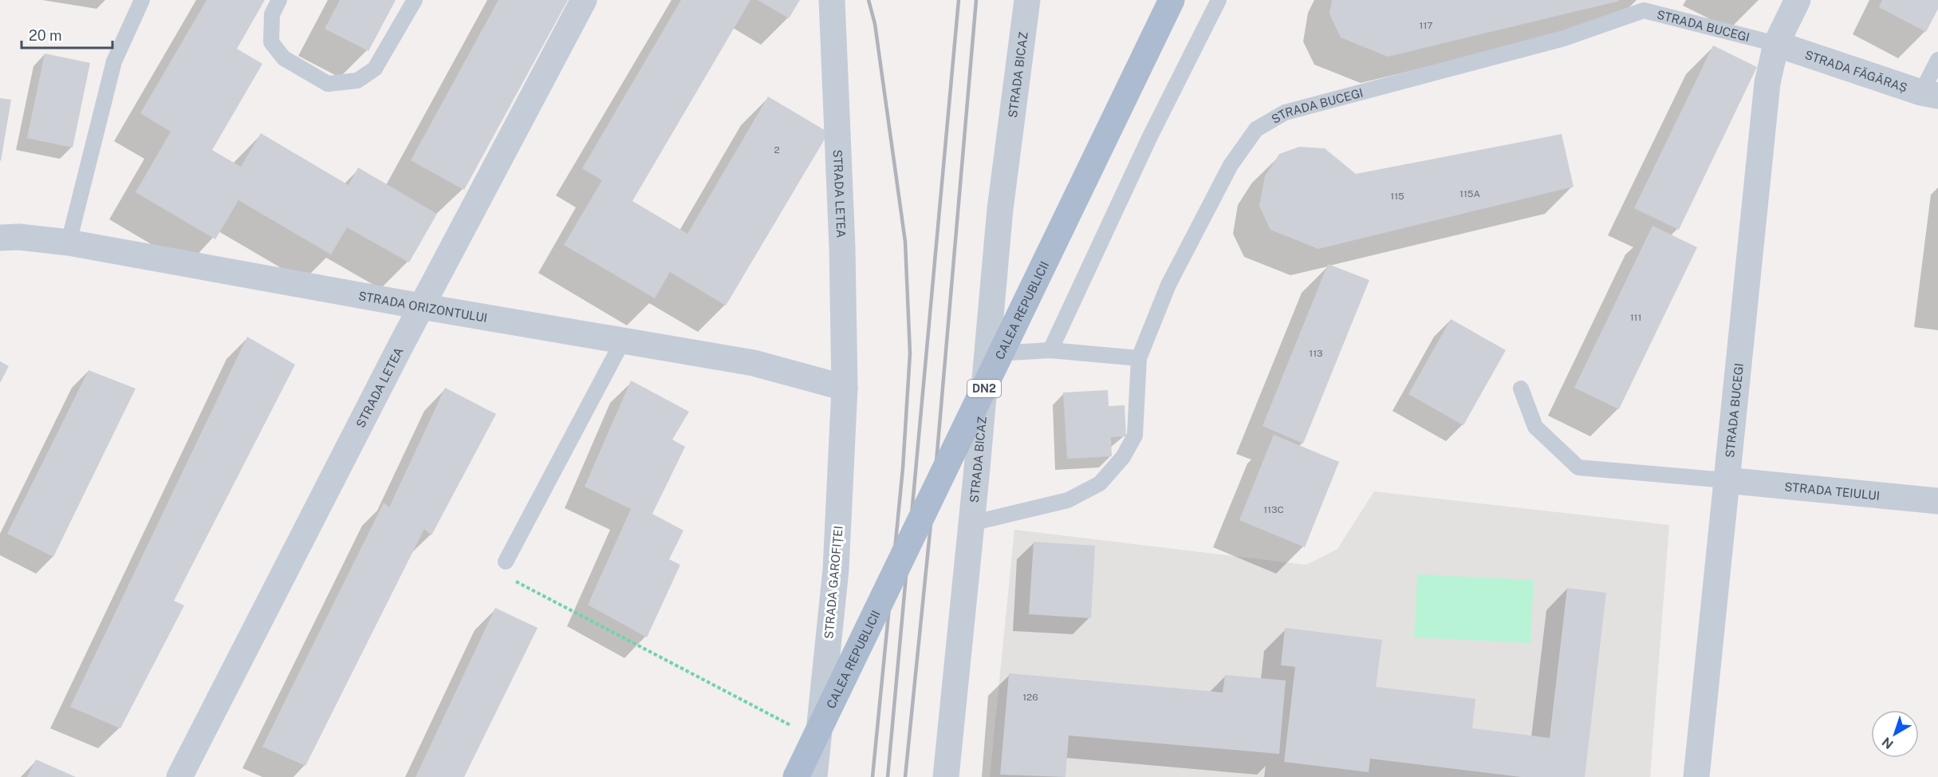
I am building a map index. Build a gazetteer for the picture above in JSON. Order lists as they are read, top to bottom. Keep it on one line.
{"streets":{"main road":["CALEA REPUBLICII","DN2"],"street":["STRADA BUCEGI","STRADA FĂGĂRAȘ","STRADA BICAZ","STRADA LETEA","STRADA ORIZONTULUI","STRADA TEIULUI","STRADA GAROFIȚEI"]},"crossings":[["STRADA BUCEGI","STRADA FĂGĂRAȘ"],["STRADA BUCEGI","STRADA BICAZ"],["STRADA BUCEGI","STRADA TEIULUI"],["STRADA LETEA","STRADA ORIZONTULUI"],["STRADA LETEA","STRADA GAROFIȚEI"],["STRADA ORIZONTULUI","STRADA GAROFIȚEI"]],"house_numbers":["117","2","115A","115","111","113","113C","126"],"scale_bar":"20 m","north":"bottom left"}
